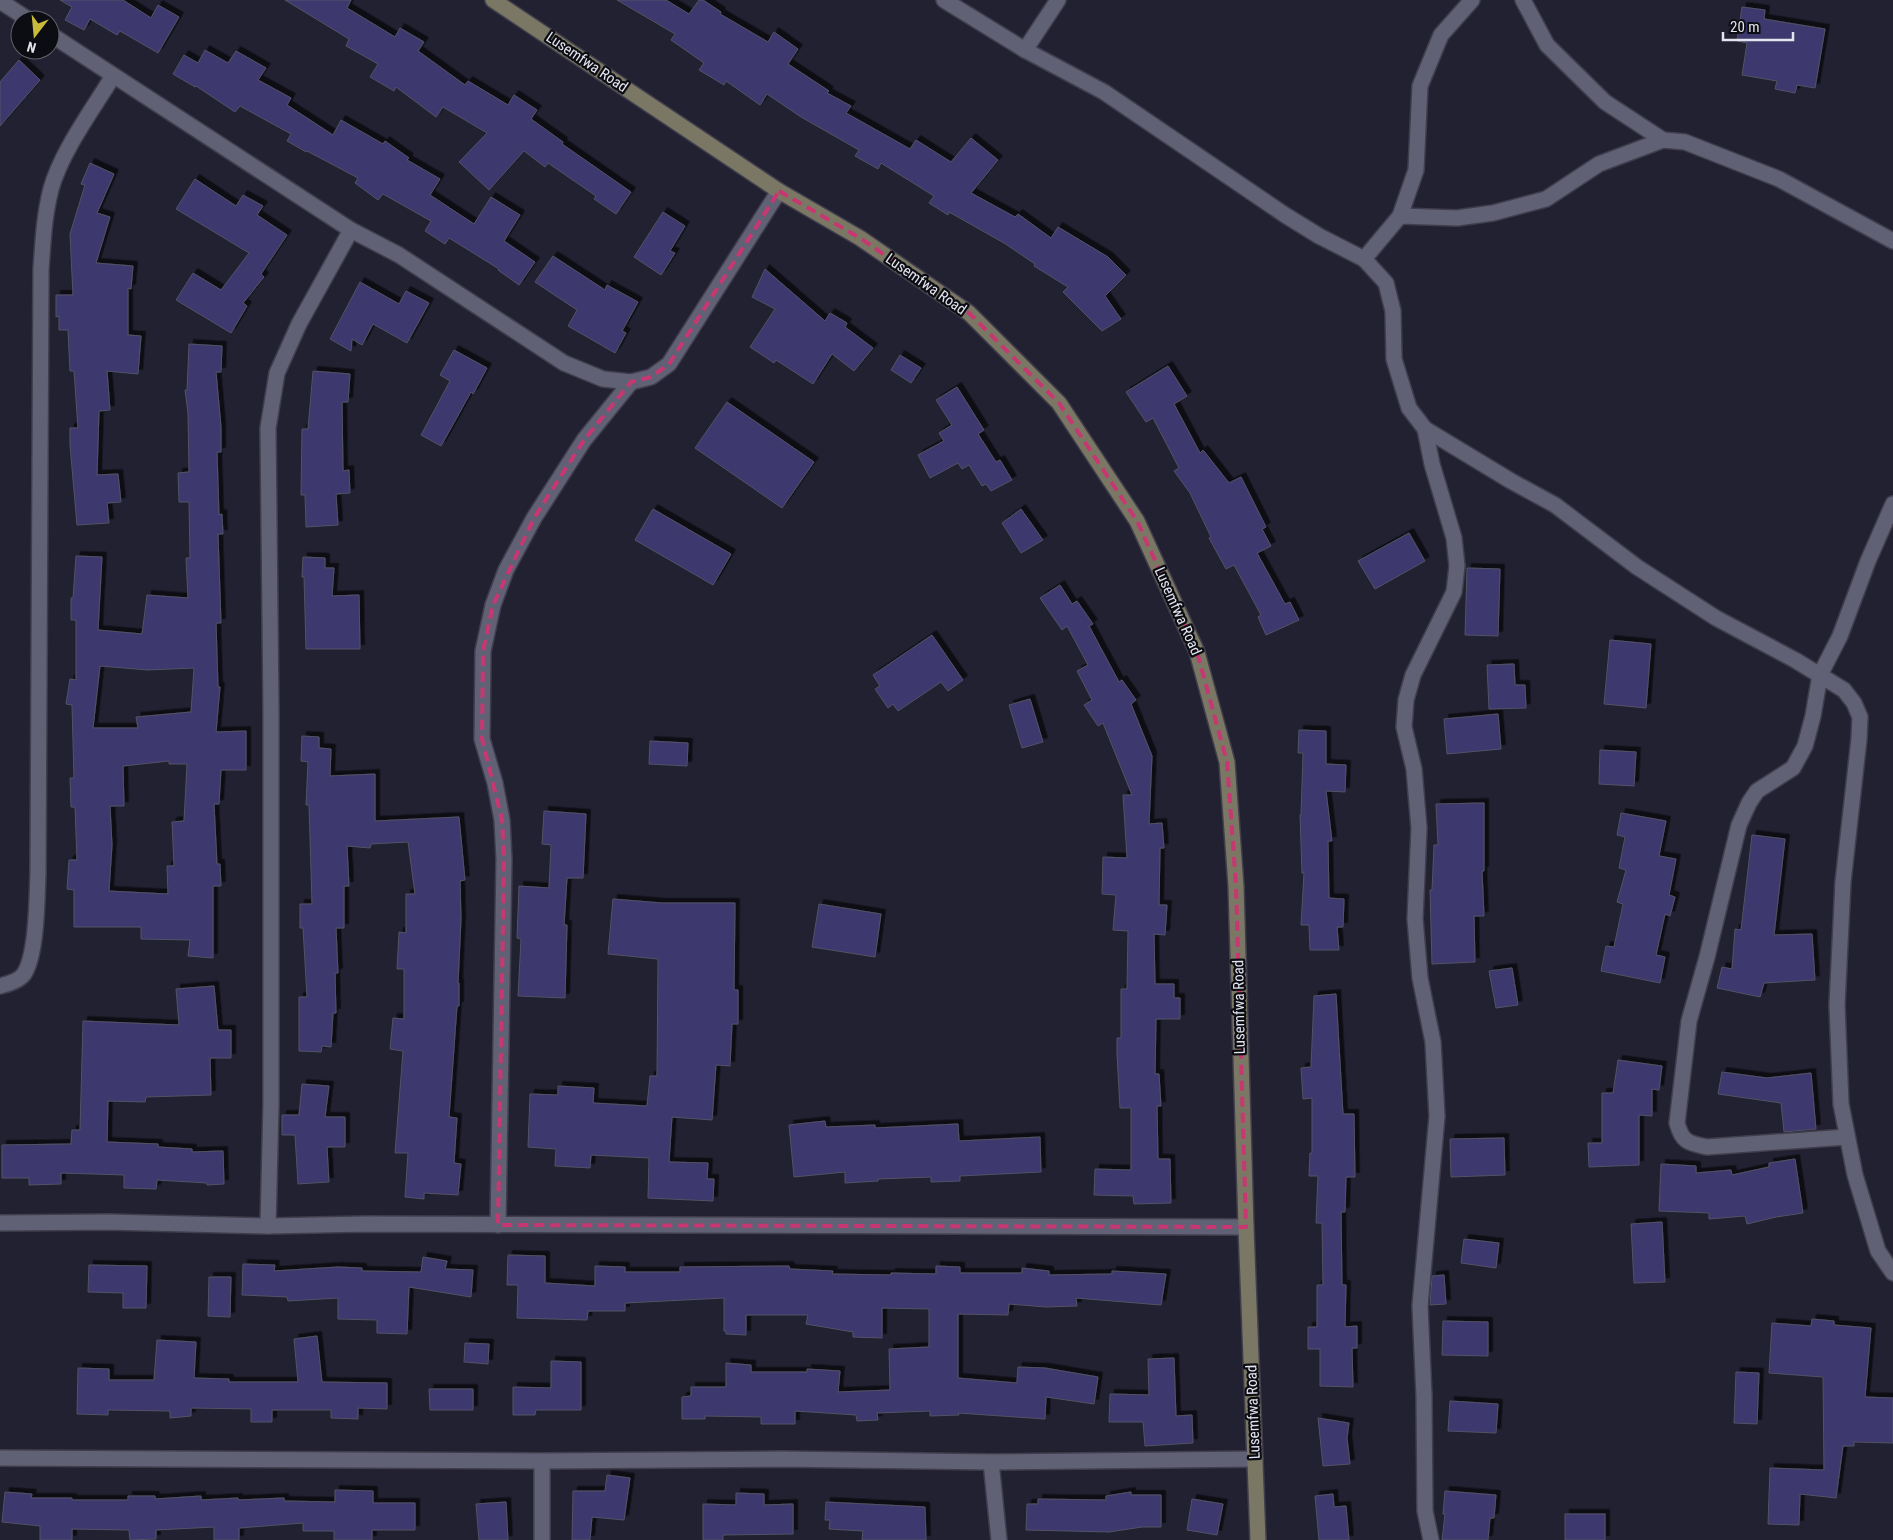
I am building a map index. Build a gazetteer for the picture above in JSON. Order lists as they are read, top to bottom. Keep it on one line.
{"streets":{"street":["Lusemfwa Road"]},"scale_bar":"20 m","north":"bottom"}
